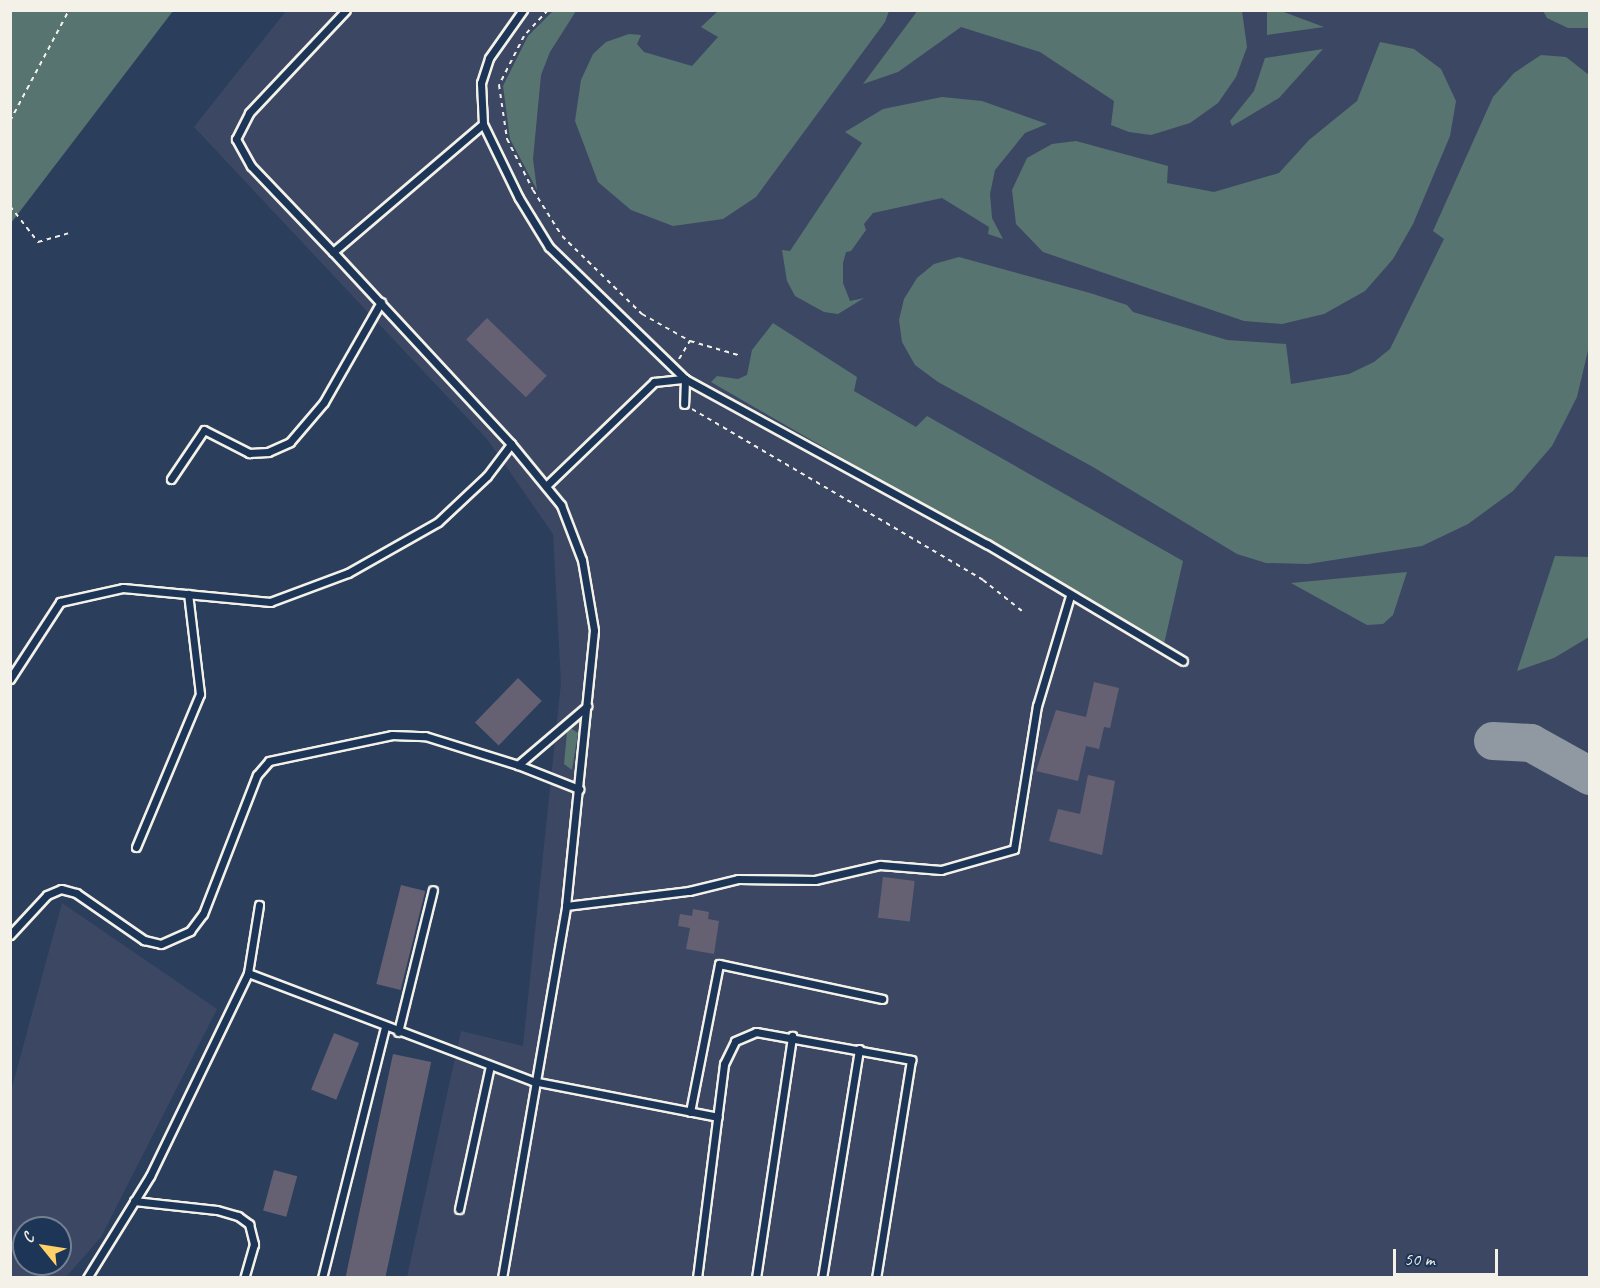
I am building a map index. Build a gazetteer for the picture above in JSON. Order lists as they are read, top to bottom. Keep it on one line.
{"scale_bar":"50 m","north":"top left"}
